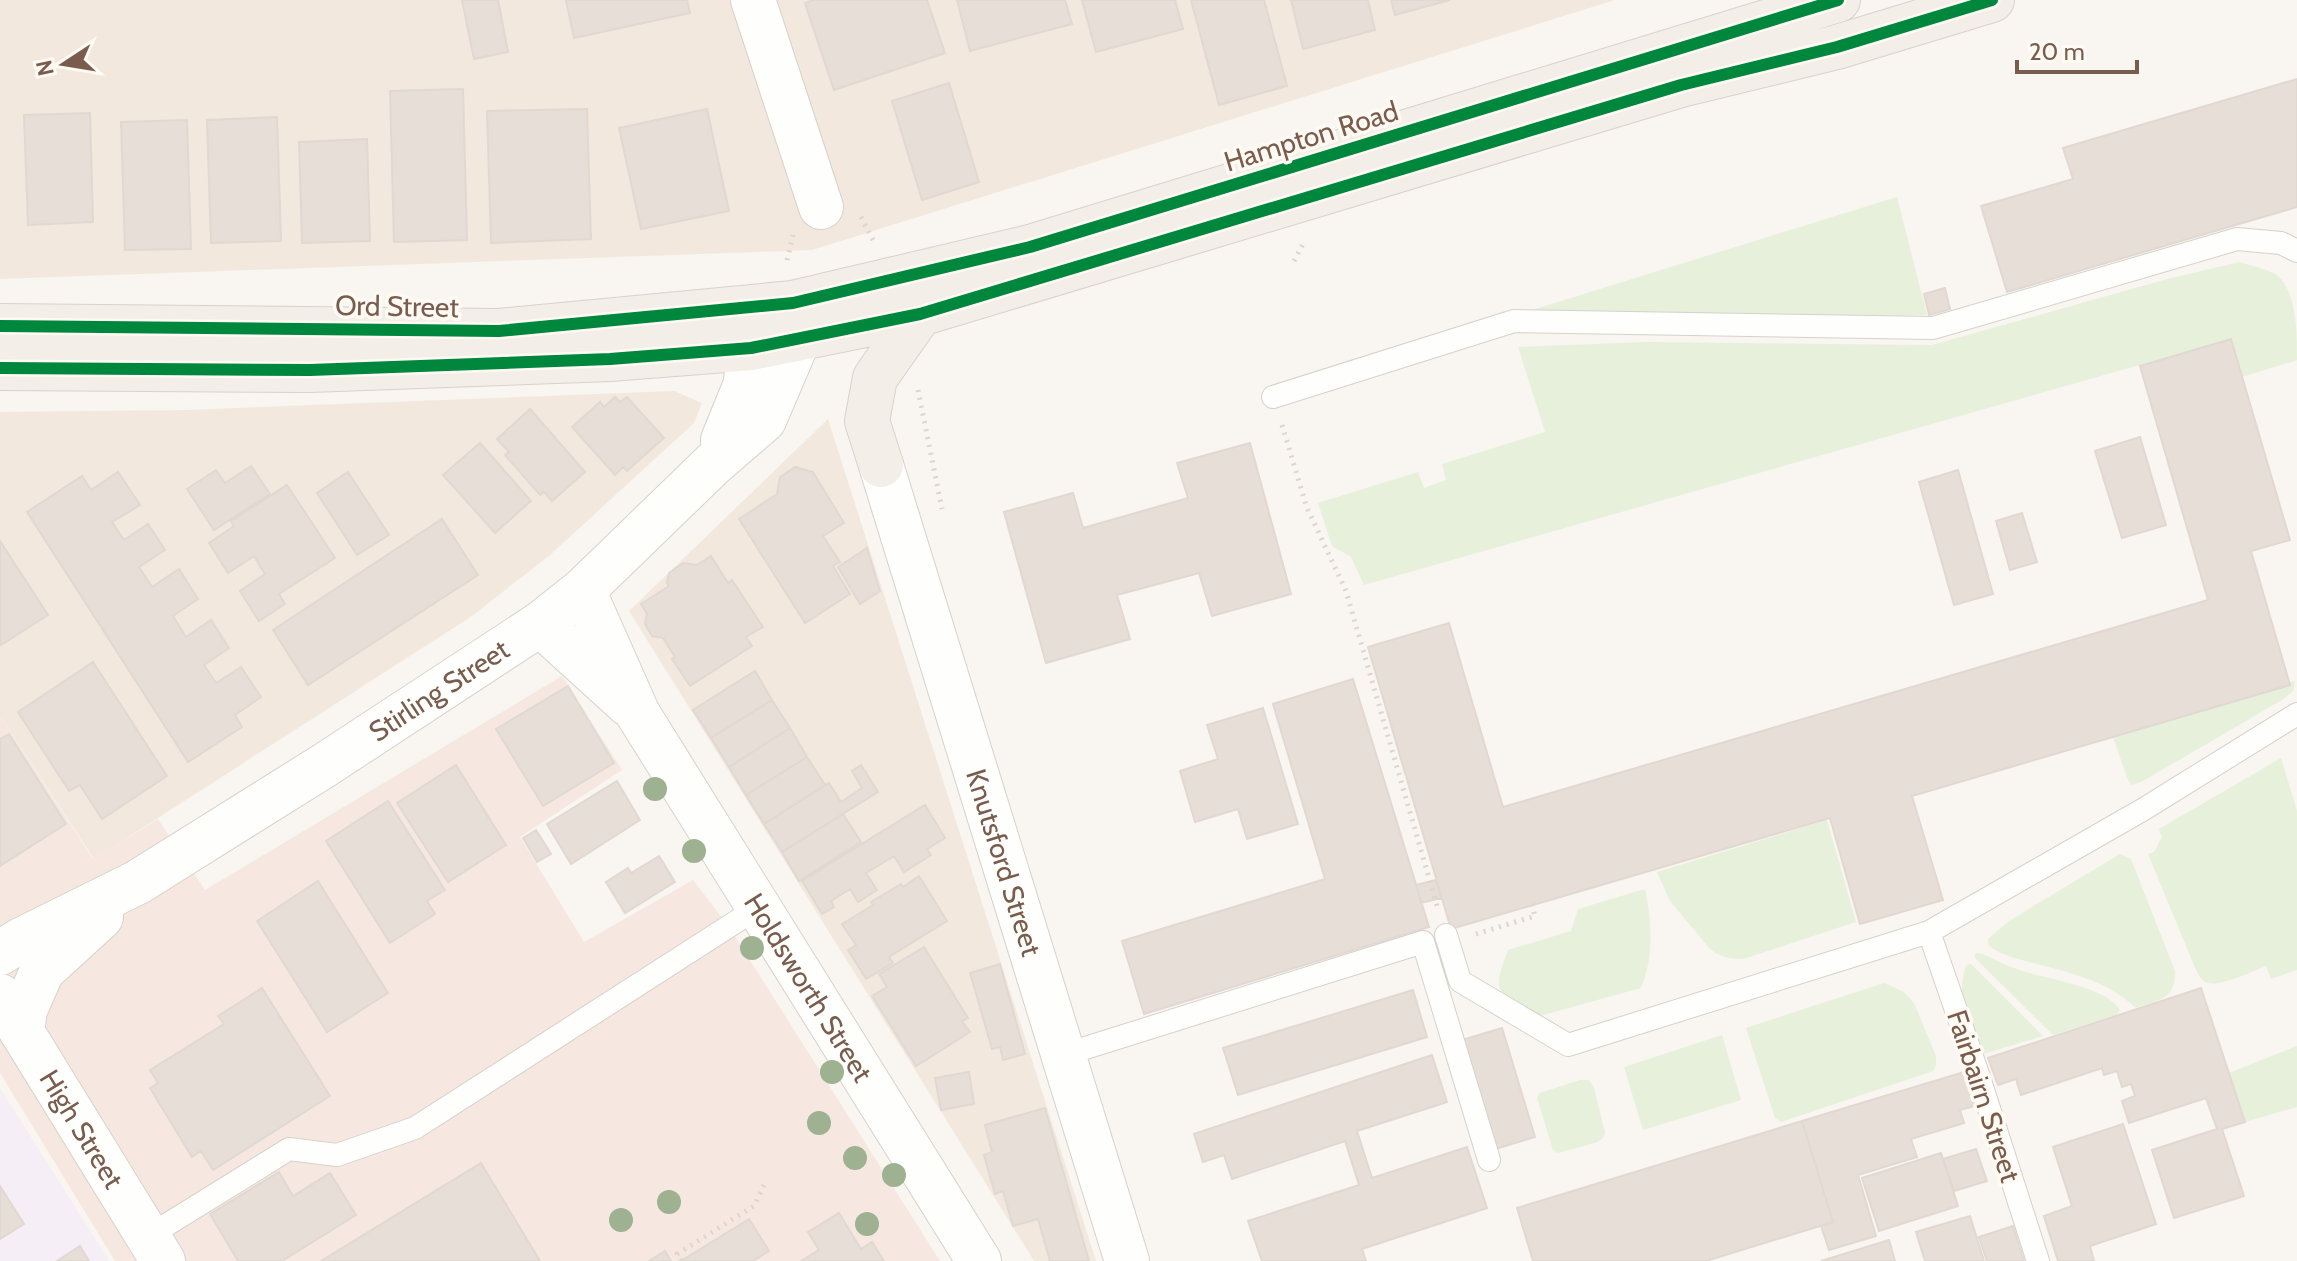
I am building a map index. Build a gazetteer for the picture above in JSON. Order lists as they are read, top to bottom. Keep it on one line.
{"streets":{"main road":["Hampton Road","Ord Street"],"street":["Stirling Street","Knutsford Street","Holdsworth Street","High Street"],"lane":["Fairbairn Street"]},"crossings":[["Hampton Road","Ord Street"],["Hampton Road","Stirling Street"],["Ord Street","Stirling Street"],["Stirling Street","Holdsworth Street"],["Stirling Street","High Street"]],"scale_bar":"20 m","north":"left"}
